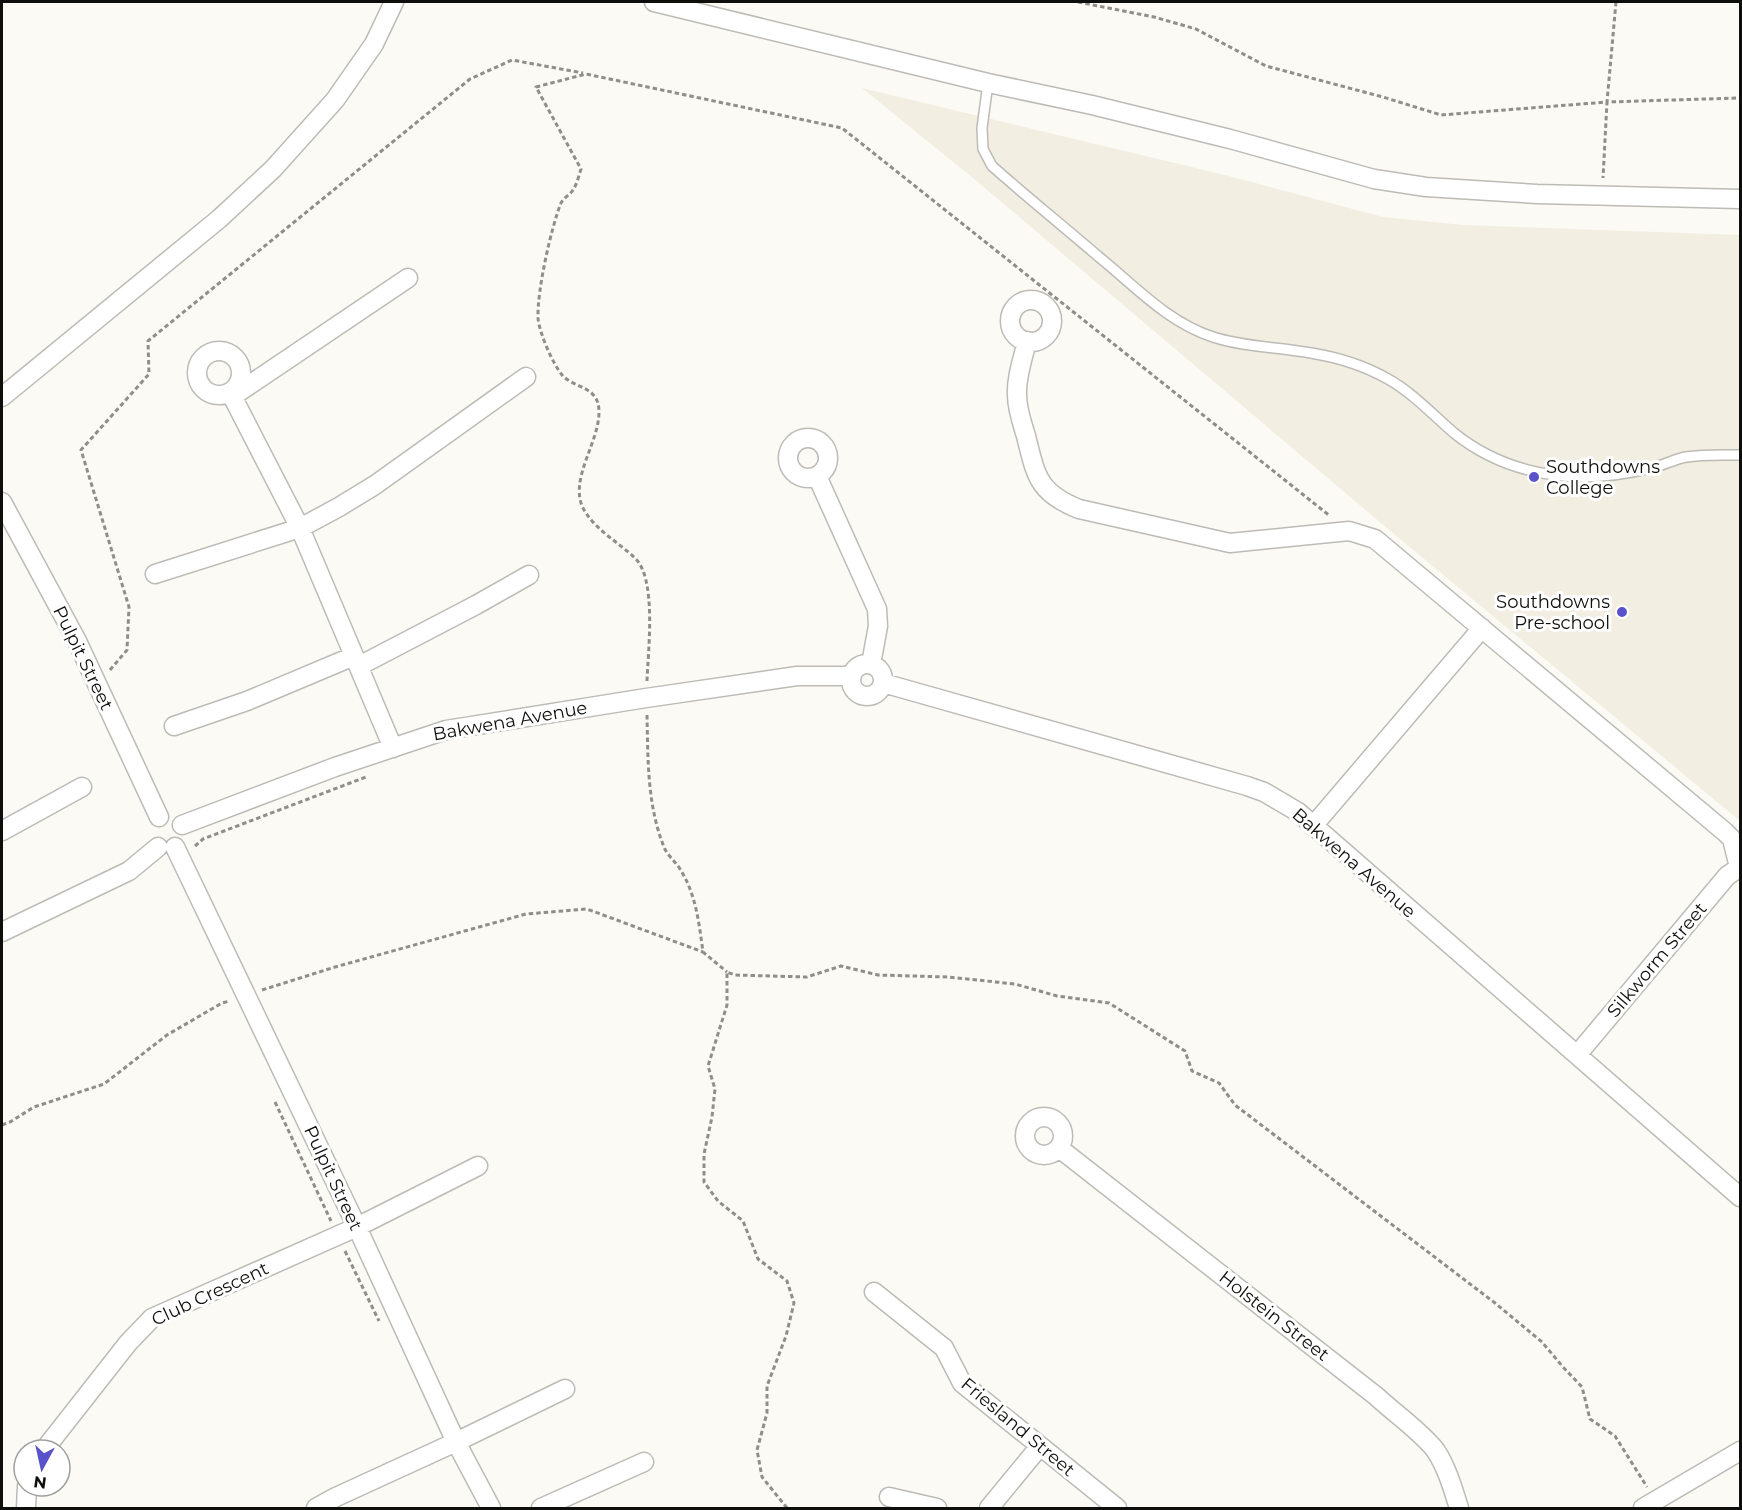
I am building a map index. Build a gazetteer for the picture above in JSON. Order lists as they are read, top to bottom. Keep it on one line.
{"streets":{"street":["Pulpit Street","Bakwena Avenue","Silkworm Street","Club Crescent","Holstein Street","Friesland Street"]},"crossings":[["Pulpit Street","Bakwena Avenue"],["Pulpit Street","Club Crescent"],["Bakwena Avenue","Silkworm Street"]],"places":["Southdowns College","Southdowns Pre-school"],"north":"bottom"}
